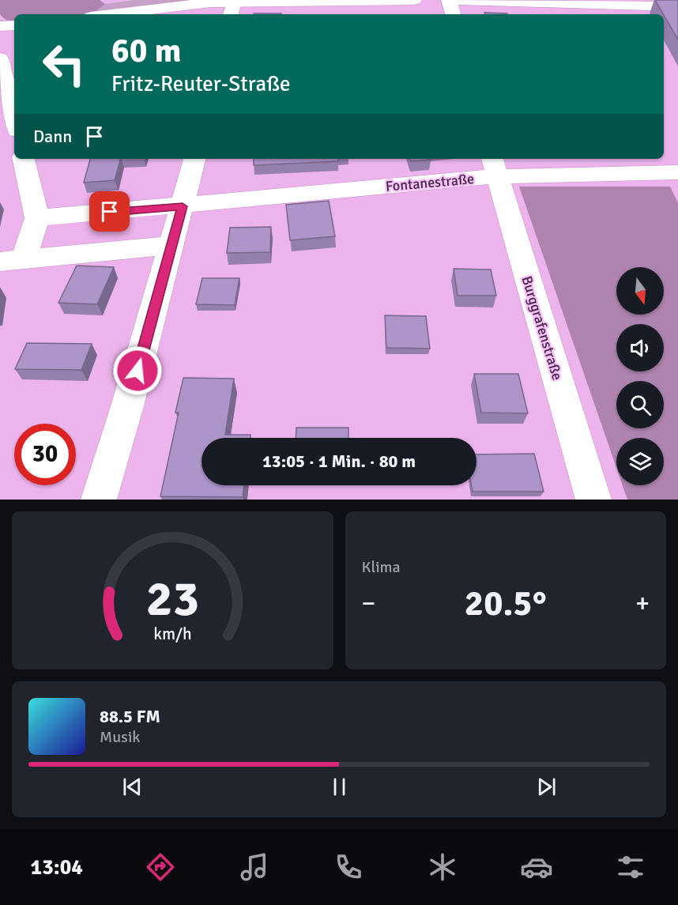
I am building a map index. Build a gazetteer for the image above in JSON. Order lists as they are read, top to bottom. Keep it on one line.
{"streets":{"street":["Fontanestraße","Burggrafenstraße"]},"crossings":[["Fontanestraße","Burggrafenstraße"]],"north":"bottom","page":{"turn":["60 m","Fritz-Reuter-Straße"],"then":"Dann","limit":"30","trip":"13:05 · 1 Min. · 80 m","tile":"Klima","heat":["−","20.5°","+"],"song":["88.5 FM","Musik"],"tabs":"13:04","gauge":["23","km/h"]}}
